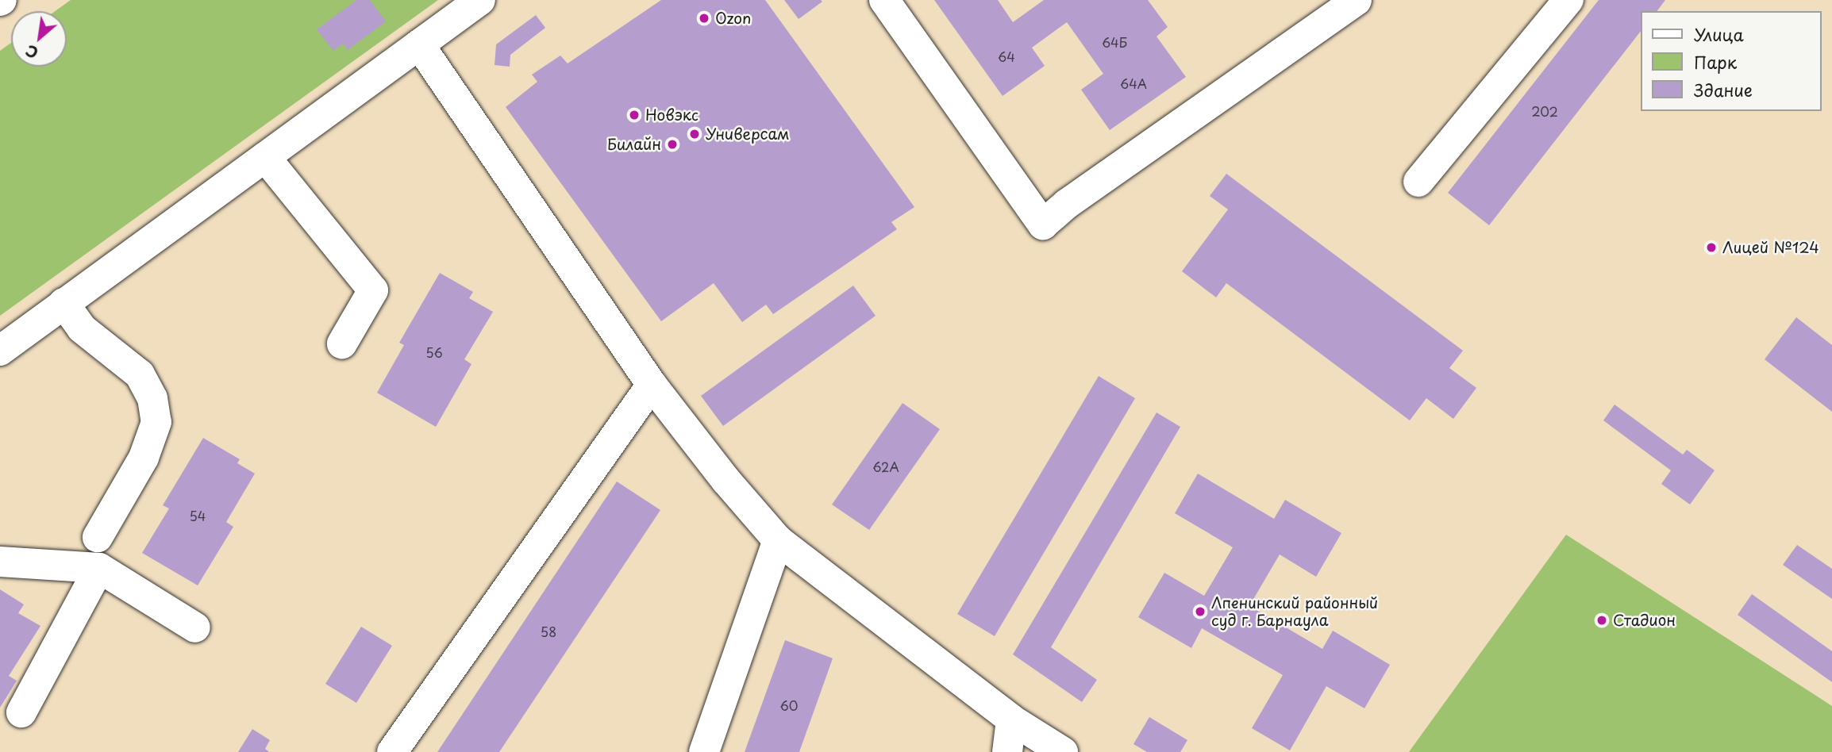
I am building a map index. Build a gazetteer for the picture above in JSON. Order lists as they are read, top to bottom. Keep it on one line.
{"places":["Ozon","Новэкс","Универсам","Билайн","Лицей №124","Лпенинский районный суд г. Барнаула","Стадион"],"house_numbers":["64Б","64","64А","202","56","62А","54","58","60"],"legend":["Улица","Парк","Здание"],"north":"bottom left"}
